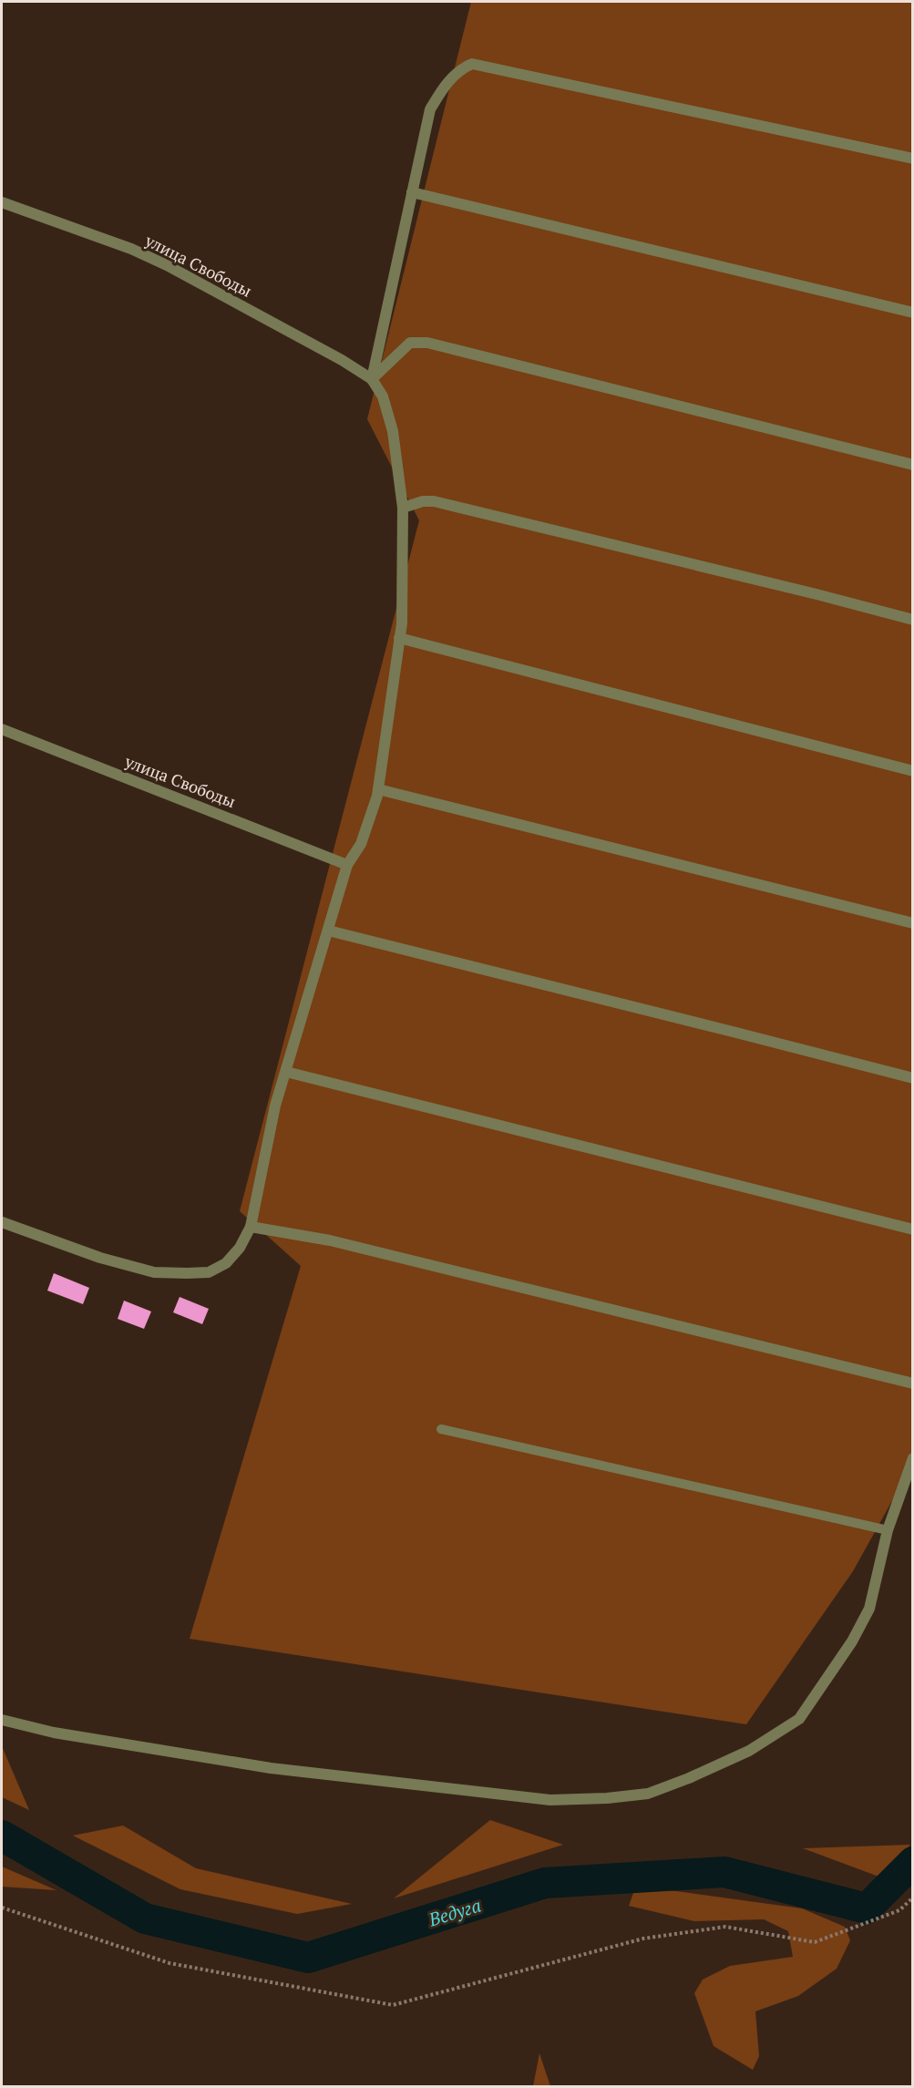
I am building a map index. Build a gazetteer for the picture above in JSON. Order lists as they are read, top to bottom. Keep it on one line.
{"streets":{"street":["улица Свободы"]},"water":["Ведуга"]}
